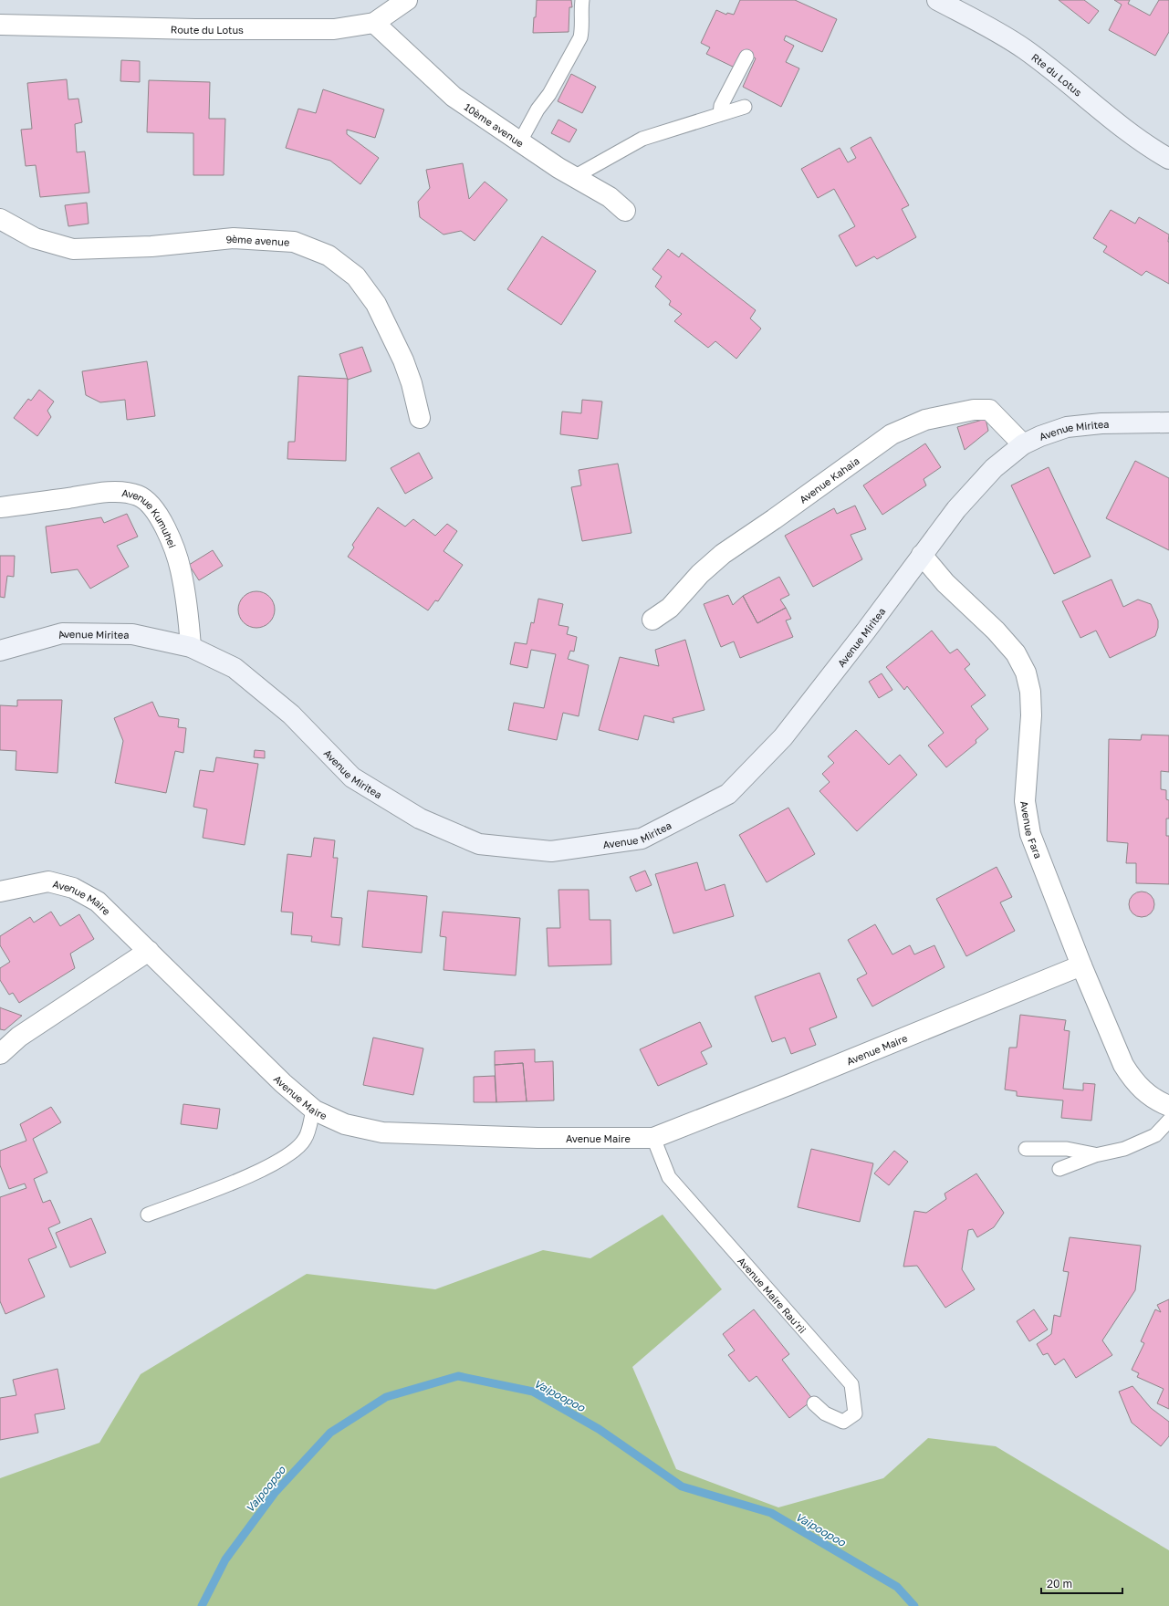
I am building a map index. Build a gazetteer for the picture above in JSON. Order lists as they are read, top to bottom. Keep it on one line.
{"streets":{"main road":["Rte du Lotus","Avenue Miritea"],"street":["Route du Lotus","10ème avenue","9ème avenue","Avenue Kahaia","Avenue Kumuhei","Avenue Fara","Avenue Maire"],"lane":["Avenue Maire Rau'rii"]},"crossings":[["Route du Lotus","10ème avenue"],["Avenue Miritea","Avenue Kahaia"],["Avenue Miritea","Avenue Kumuhei"],["Avenue Miritea","Avenue Fara"],["Avenue Fara","Avenue Maire"],["Avenue Maire","Avenue Maire Rau'rii"]],"water":["Vaipoopoo"],"scale_bar":"20 m"}
